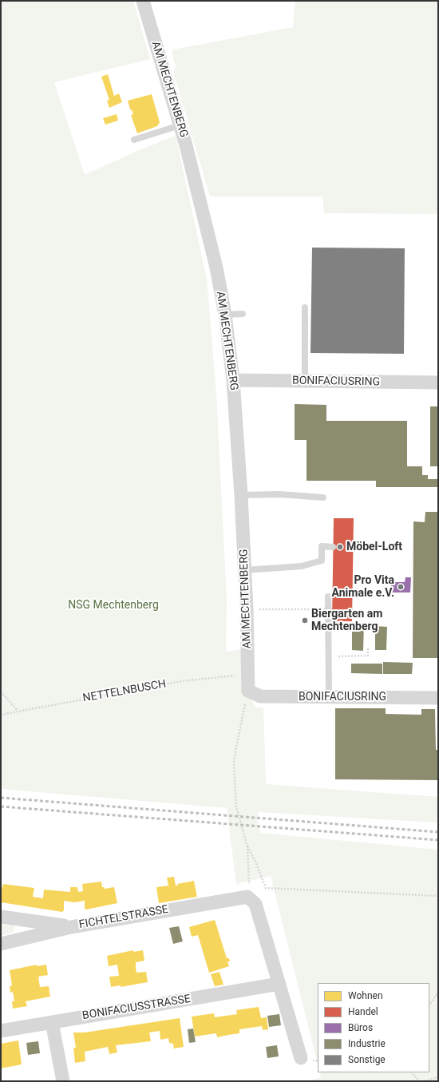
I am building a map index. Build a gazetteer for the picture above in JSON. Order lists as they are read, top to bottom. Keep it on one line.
{"streets":{"street":["AM MECHTENBERG","BONIFACIUSRING","FICHTELSTRASSE","BONIFACIUSSTRASSE"],"path":["NETTELNBUSCH"]},"crossings":[["AM MECHTENBERG","BONIFACIUSRING"],["AM MECHTENBERG","NETTELNBUSCH"]],"parks":["NSG Mechtenberg"],"places":["Möbel-Loft","Pro Vita Animale e.V.","Biergarten am Mechtenberg"],"legend":["Wohnen","Handel","Büros","Industrie","Sonstige"]}
